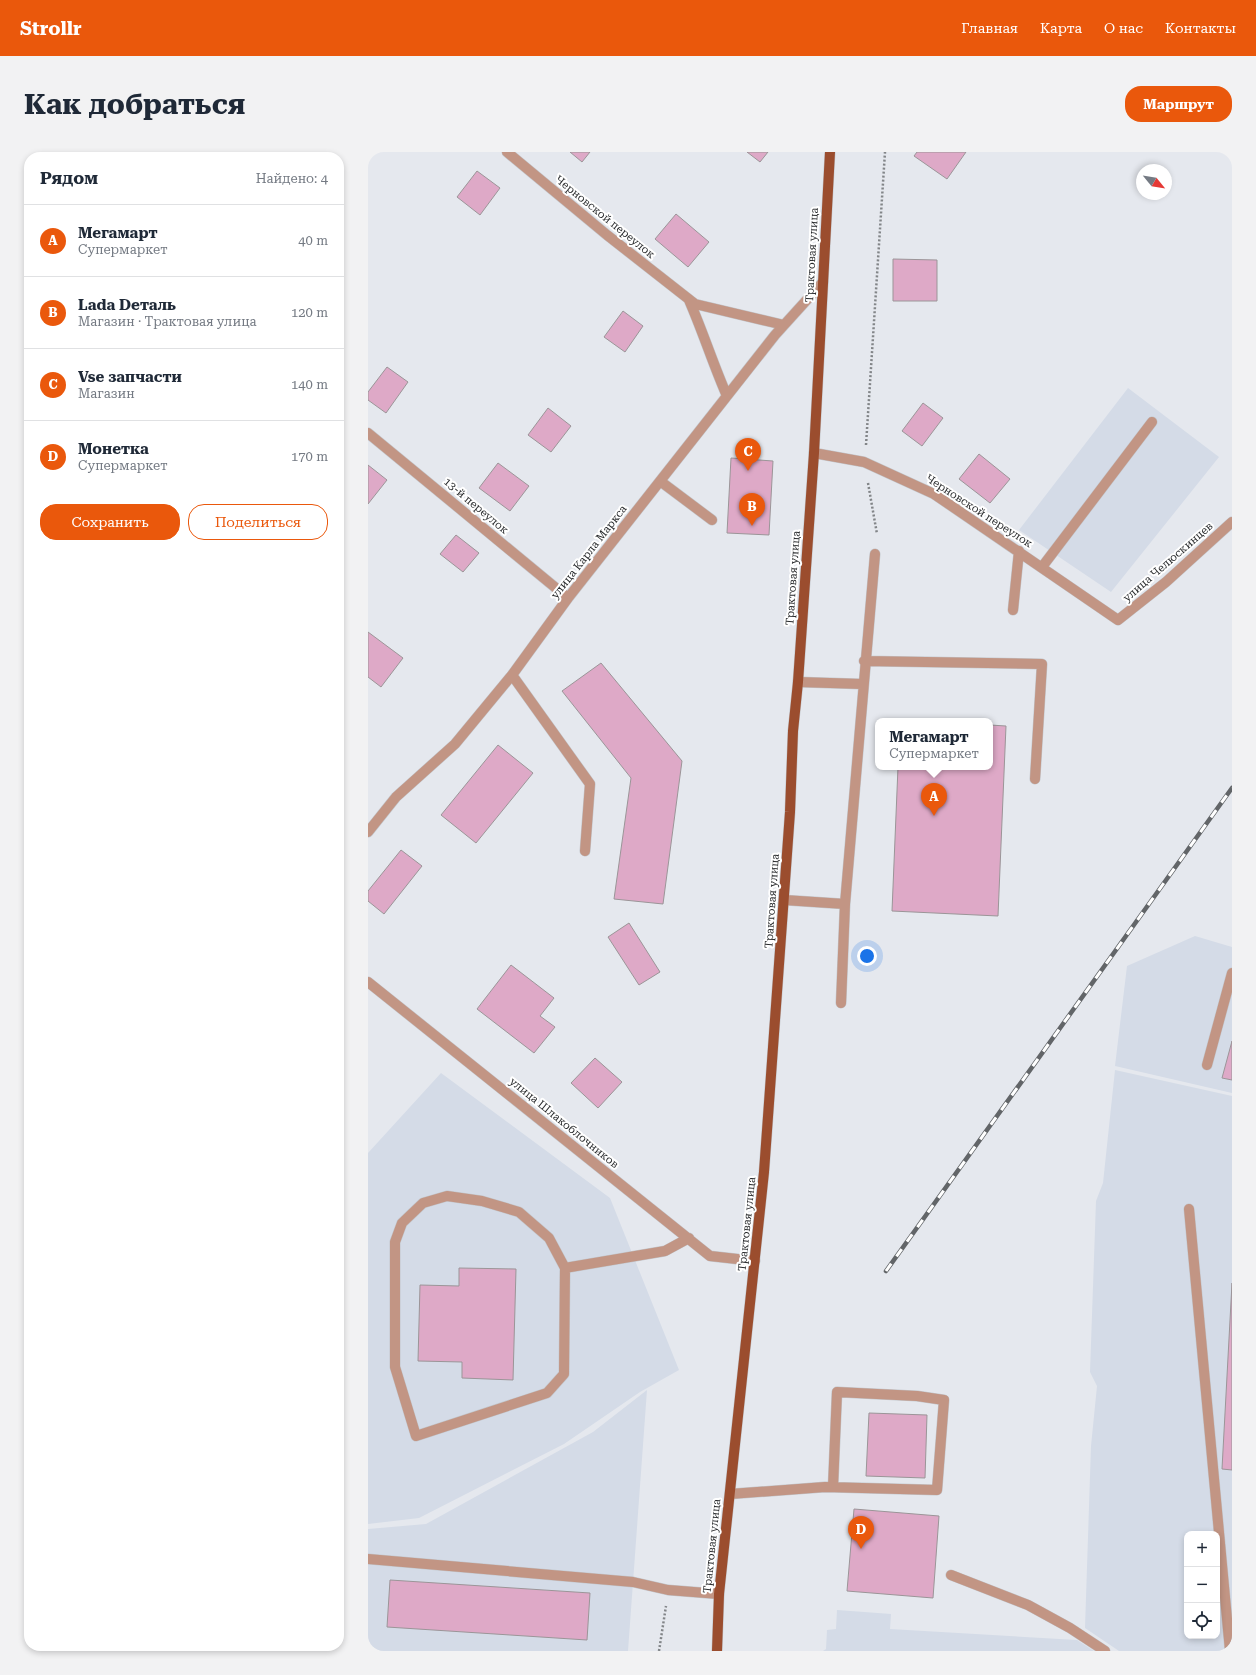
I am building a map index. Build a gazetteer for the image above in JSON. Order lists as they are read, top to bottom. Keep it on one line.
{"streets":{"main road":["Трактовая улица"],"street":["Черновской переулок","13-й переулок","улица Карла Маркса","улица Челюскинцев","улица Шлакоблочников"]},"crossings":[["Черновской переулок","Трактовая улица"],["Черновской переулок","улица Челюскинцев"],["Трактовая улица","улица Карла Маркса"],["Трактовая улица","улица Шлакоблочников"],["13-й переулок","улица Карла Маркса"]],"north":"bottom right","page":{"header":"Strollr","nav":["Главная","Карта","О нас","Контакты"],"buttons":["Маршрут",["Сохранить","Поделиться"]],"title":"Как добраться","heading":["Рядом","Найдено: 4"],"list":[{"mark":"A","name":"Мегамарт","note":"Супермаркет","value":"40 m"},{"mark":"B","name":"Lada Dеталь","note":"Магазин · Трактовая улица","value":"120 m"},{"mark":"C","name":"Vse запчасти","note":"Магазин","value":"140 m"},{"mark":"D","name":"Монетка","note":"Супермаркет","value":"170 m"}],"pins":["C","B","A","D"],"popup":["Мегамарт","Супермаркет"],"map_buttons":["+","−"]}}
